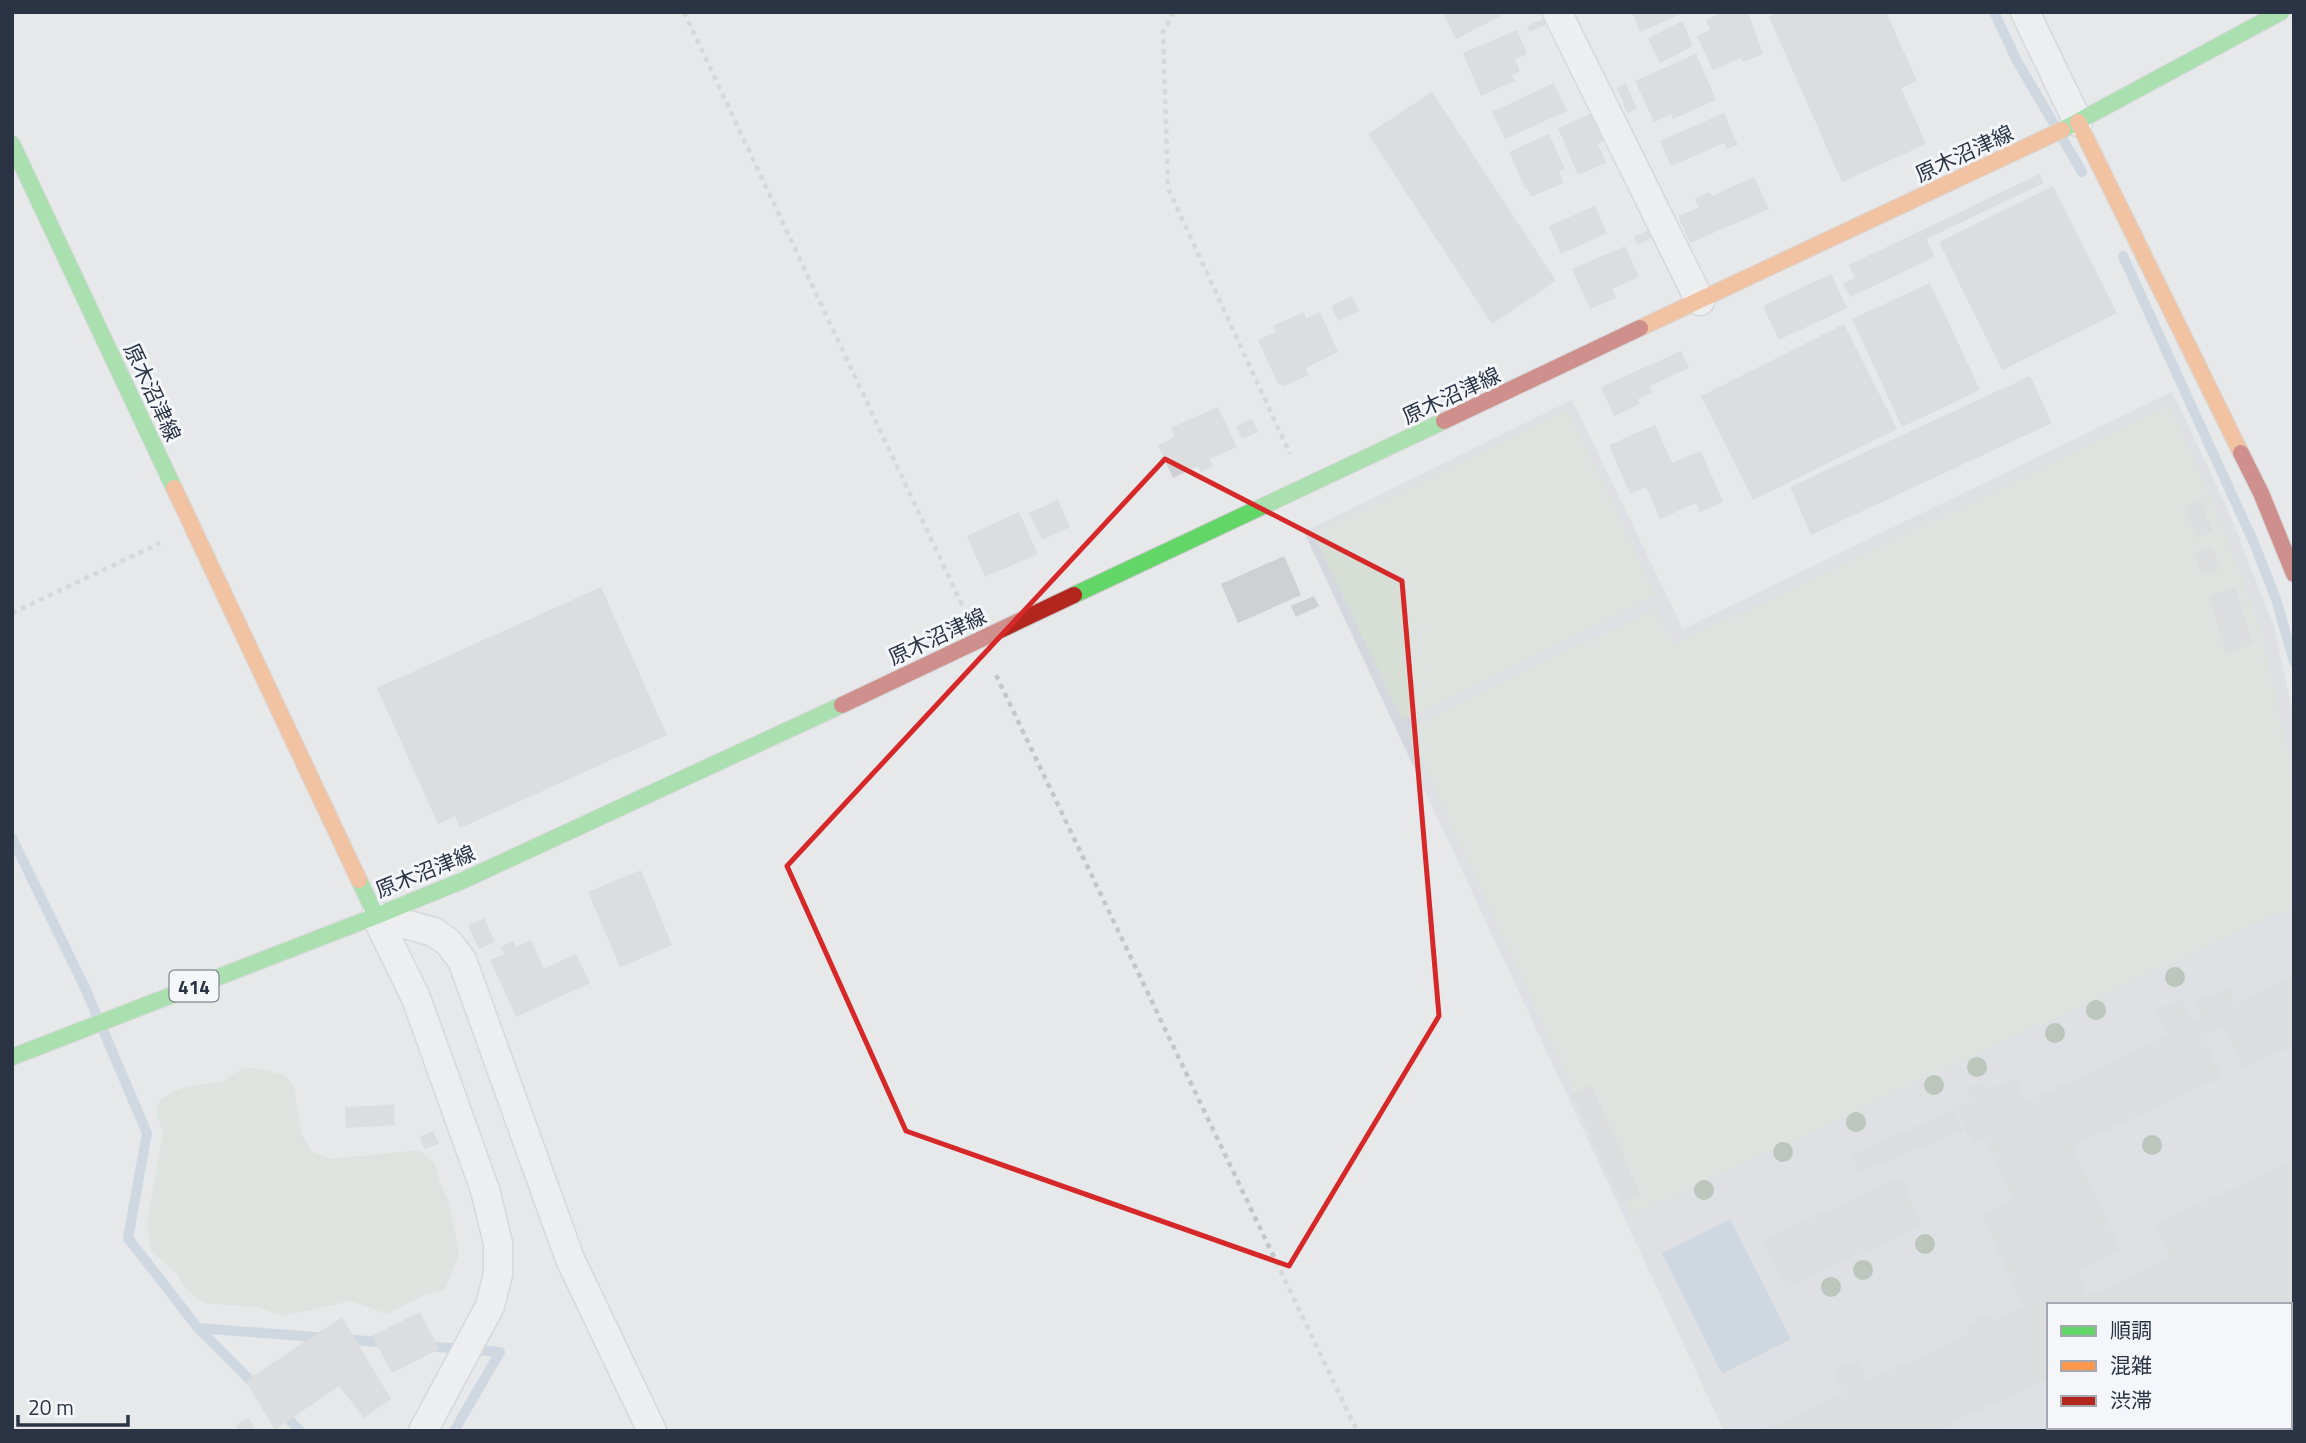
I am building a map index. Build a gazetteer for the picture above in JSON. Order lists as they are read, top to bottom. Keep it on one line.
{"streets":{"main road":["原木沼津線","414"]},"crossings":[["原木沼津線","414"]],"legend":["順調","混雑","渋滞"],"scale_bar":"20 m"}
